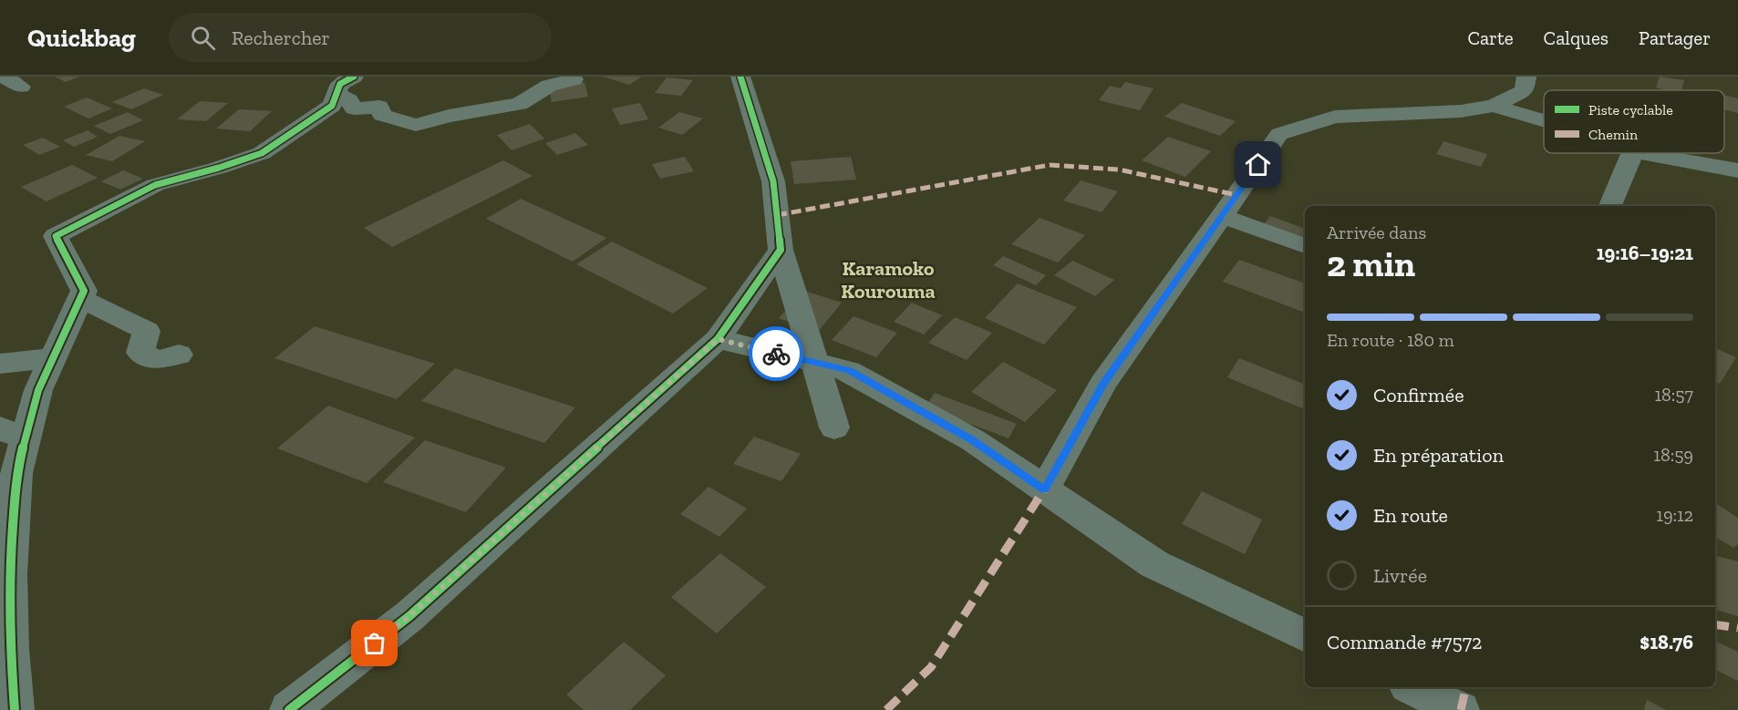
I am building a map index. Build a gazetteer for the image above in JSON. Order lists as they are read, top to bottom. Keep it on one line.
{"districts":["Karamoko Kourouma"],"legend":["Piste cyclable","Chemin"],"page":{"header":"Quickbag","search":"Rechercher","nav":["Carte","Calques","Partager"],"heading":["2 min","Arrivée dans","19:16–19:21"],"panel":["Commande #7572","$18.76"],"bar":"En route · 180 m","list":[["Confirmée","18:57"],["En préparation","18:59"],["En route","19:12"],"Livrée"]}}
